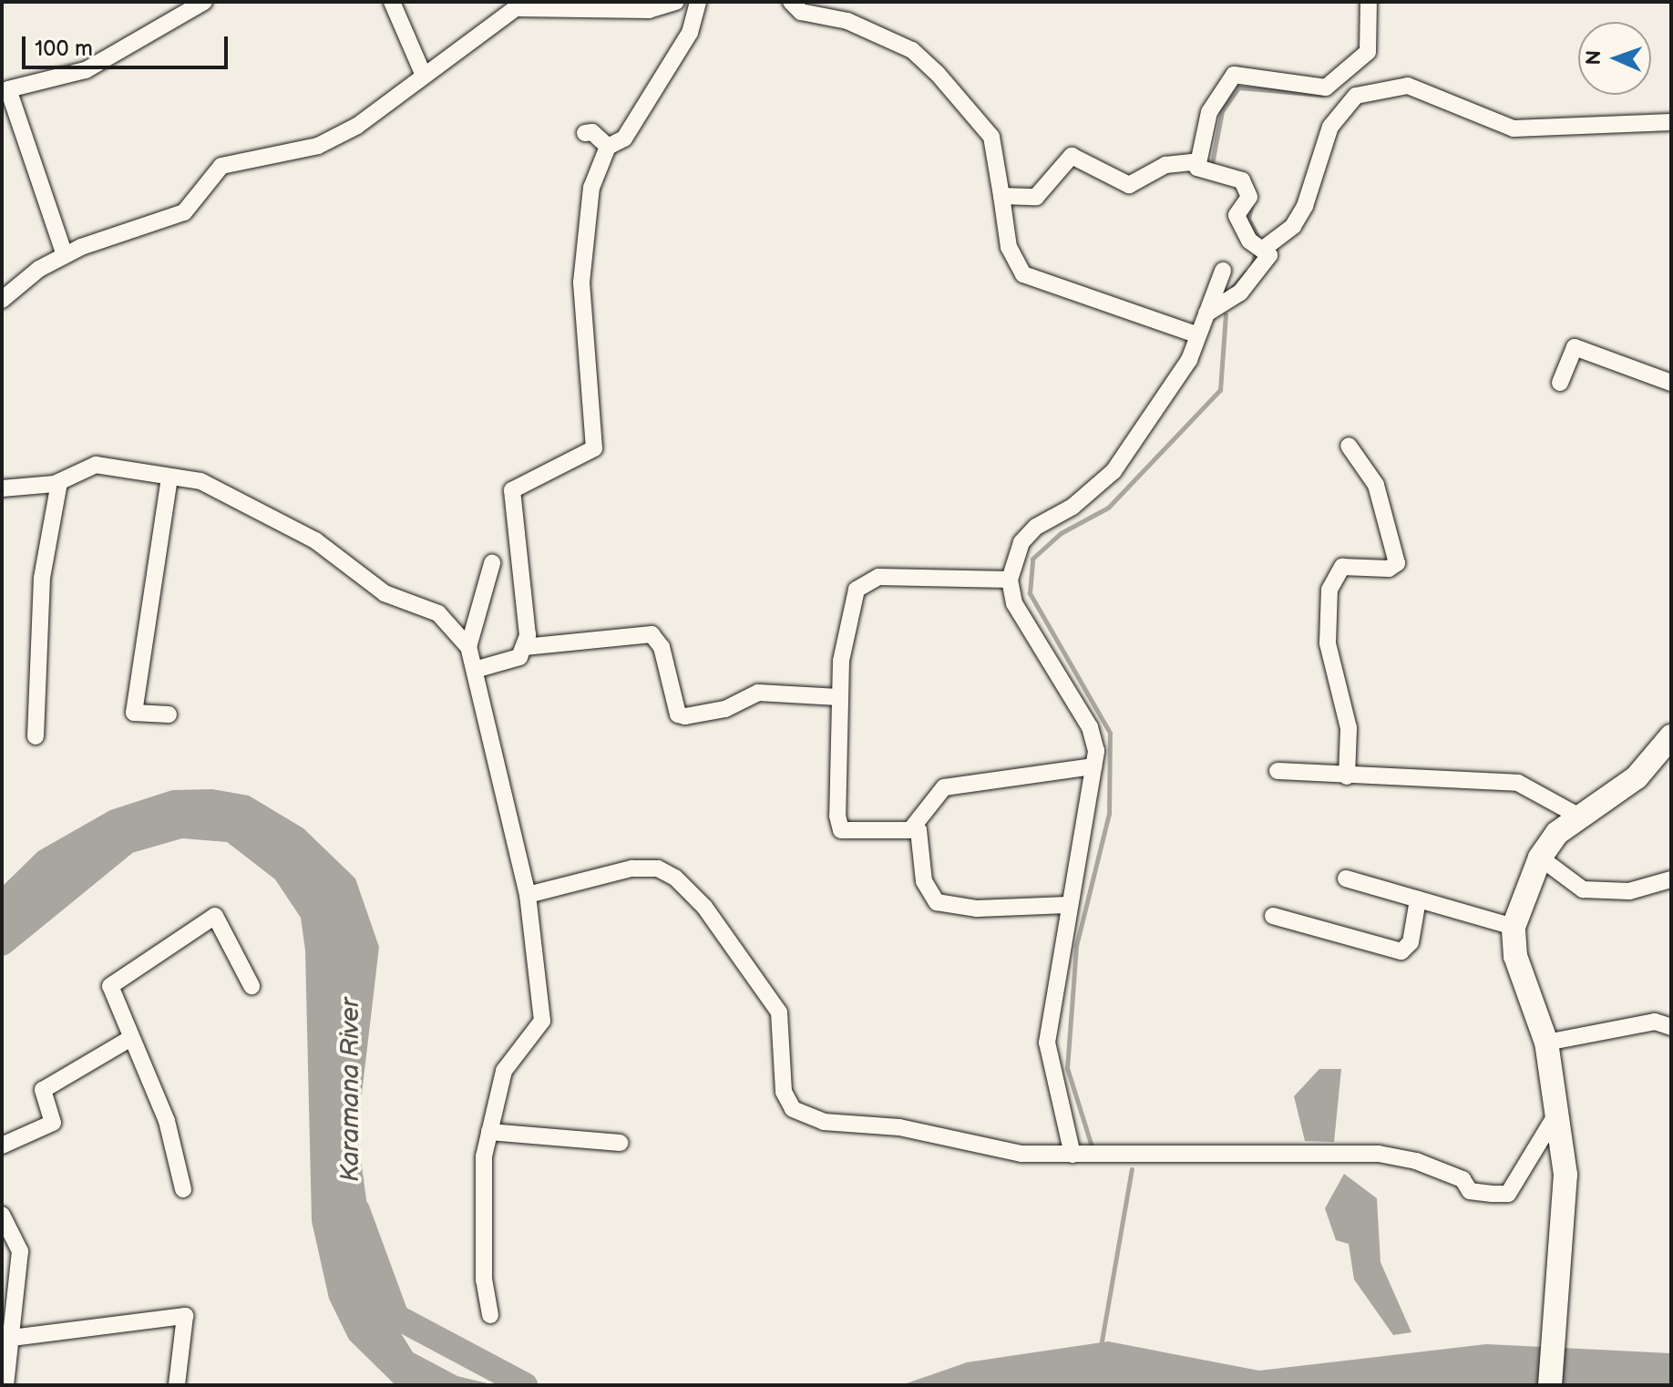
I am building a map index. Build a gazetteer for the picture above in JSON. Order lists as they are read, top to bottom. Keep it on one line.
{"water":["Karamana River"],"scale_bar":"100 m","north":"left"}
